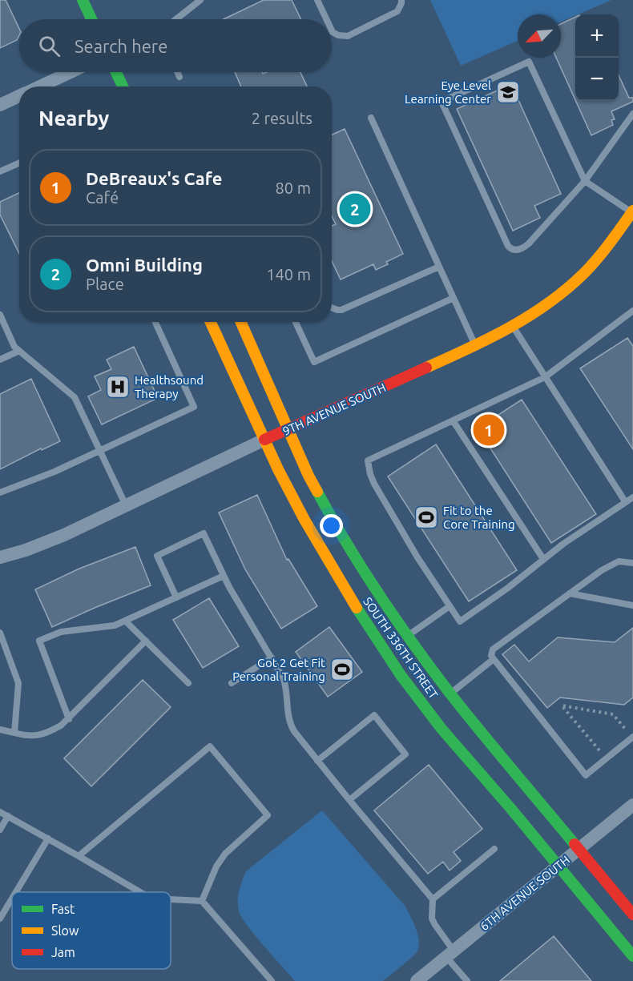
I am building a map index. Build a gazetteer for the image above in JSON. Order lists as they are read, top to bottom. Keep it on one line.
{"streets":{"main road":["9TH AVENUE SOUTH","SOUTH 336TH STREET"],"street":["6TH AVENUE SOUTH"]},"crossings":[["9TH AVENUE SOUTH","SOUTH 336TH STREET"],["SOUTH 336TH STREET","6TH AVENUE SOUTH"]],"places":{"school or university":["Eye Level Learning Center"],"hospital":["Healthsound Therapy"],"sports":["Fit to the Core Training","Got 2 Get Fit Personal Training"]},"legend":["Fast","Slow","Jam"],"north":"bottom left","page":{"map_buttons":["+","−"],"search":"Search here","heading":["Nearby","2 results"],"list":[{"mark":"1","name":"DeBreaux's Cafe","note":"Café","value":"80 m"},{"mark":"2","name":"Omni Building","note":"Place","value":"140 m"}],"pins":["2","1"]}}
